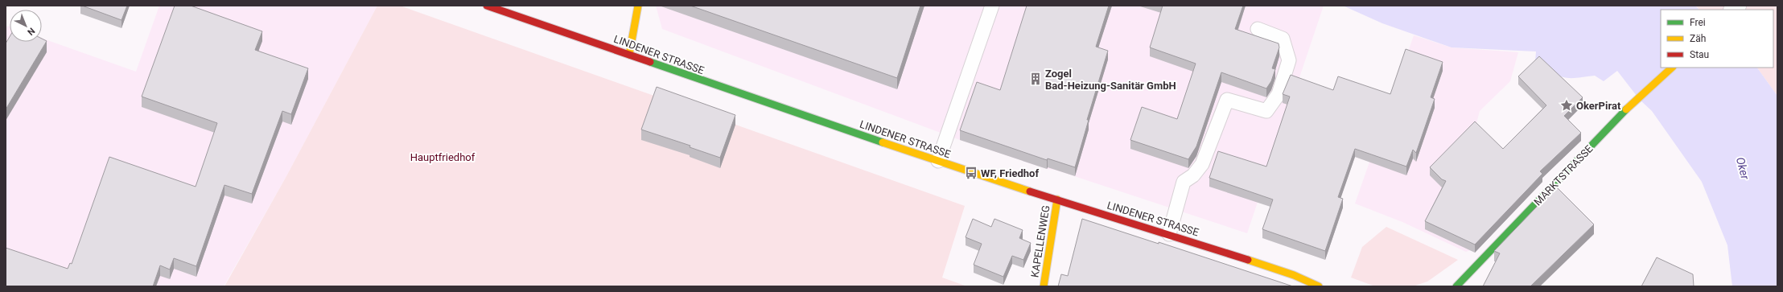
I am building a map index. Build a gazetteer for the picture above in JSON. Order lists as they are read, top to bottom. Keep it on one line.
{"streets":{"main road":["LINDENER STRASSE","MARKTSTRASSE","KAPELLENWEG"]},"crossings":[["LINDENER STRASSE","KAPELLENWEG"]],"water":["Oker"],"parks":["Hauptfriedhof"],"places":{"building":["Zogel Bad-Heizung-Sanitär GmbH"],"place":["OkerPirat"],"bus stop":["WF, Friedhof"]},"legend":["Frei","Zäh","Stau"],"north":"bottom right"}
